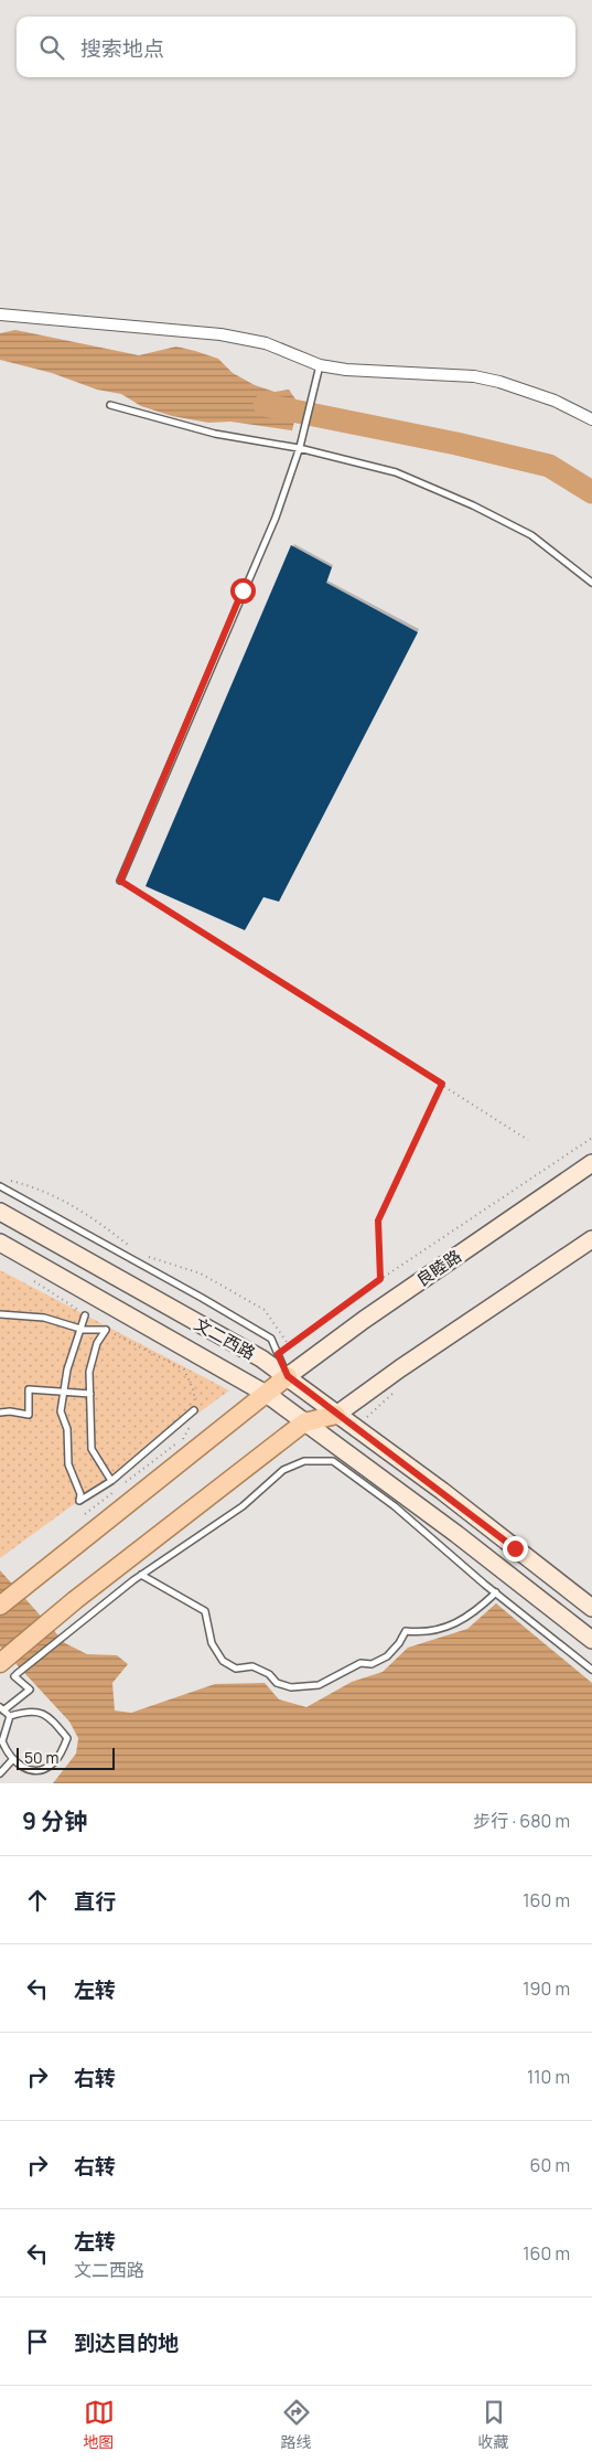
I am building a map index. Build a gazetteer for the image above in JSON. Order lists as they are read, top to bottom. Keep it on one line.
{"streets":{"main road":["良睦路","文二西路"]},"crossings":[["良睦路","文二西路"]],"scale_bar":"50 m","page":{"search":"搜索地点","scale":"50 m","heading":["9 分钟","步行 · 680 m"],"list":[["直行","160 m"],["左转","190 m"],["右转","110 m"],["右转","60 m"],["左转","文二西路","160 m"],"到达目的地"],"nav":["地图","路线","收藏"]}}
